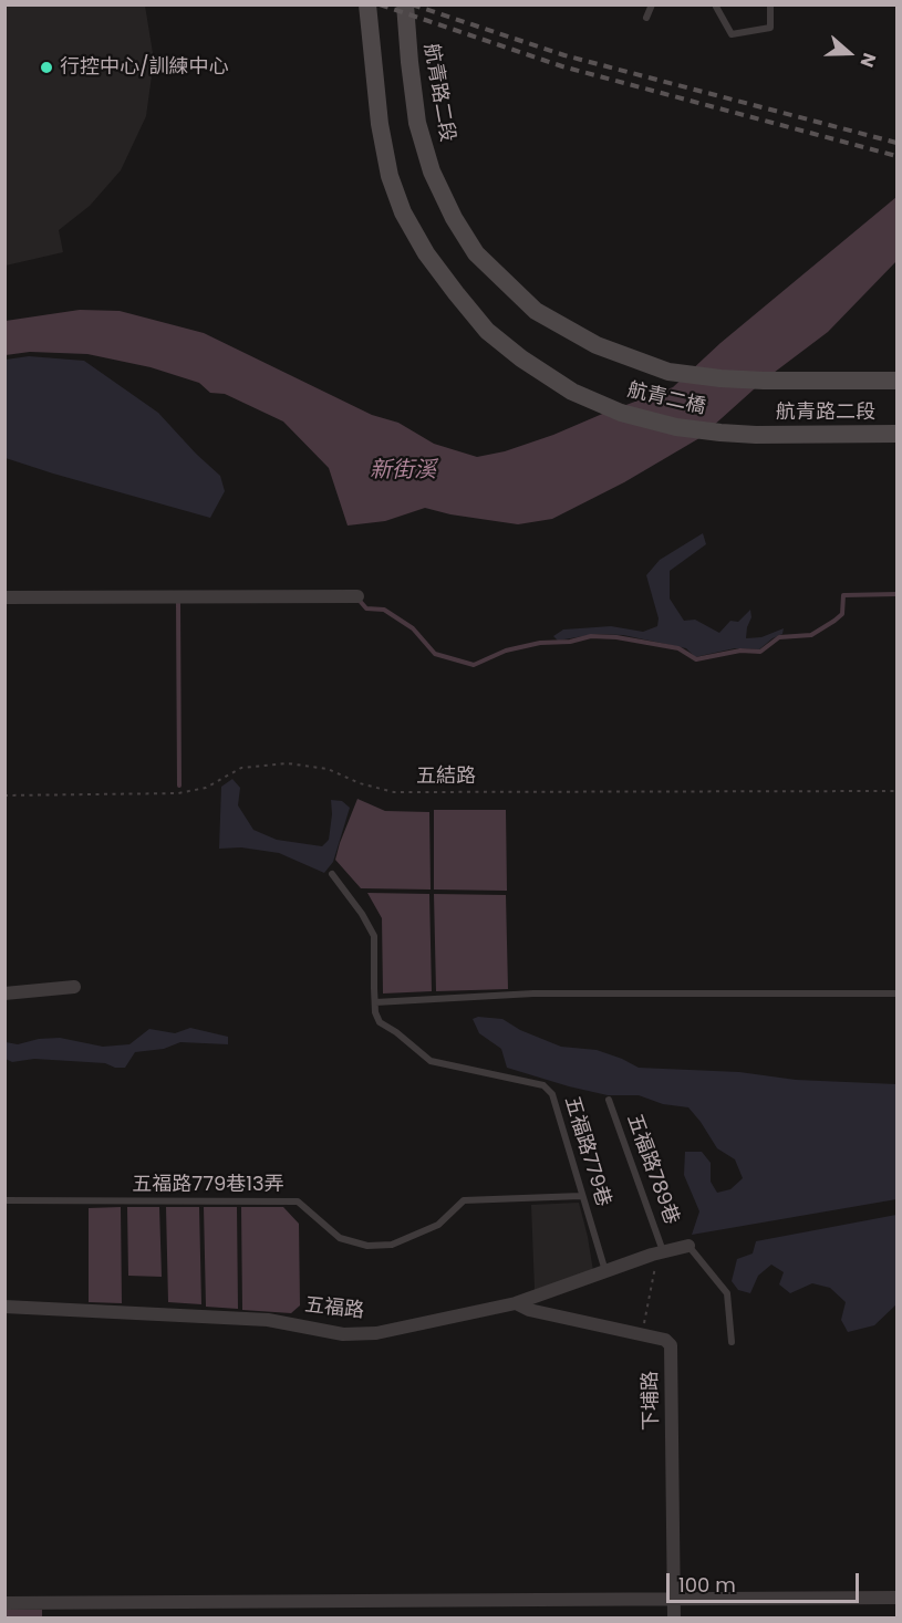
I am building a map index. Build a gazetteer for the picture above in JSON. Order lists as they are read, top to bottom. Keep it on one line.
{"streets":{"street":["航青路二段","航青二橋","五福路","下埔路"],"lane":["五福路779巷","五福路789巷","五福路779巷13弄"],"path":["五結路"]},"crossings":[["航青路二段","航青二橋"],["五福路779巷","五福路779巷13弄"],["五福路779巷","五福路"],["五福路789巷","五福路"],["五福路","下埔路"]],"water":["新街溪"],"places":["行控中心/訓練中心"],"scale_bar":"100 m","north":"right"}
